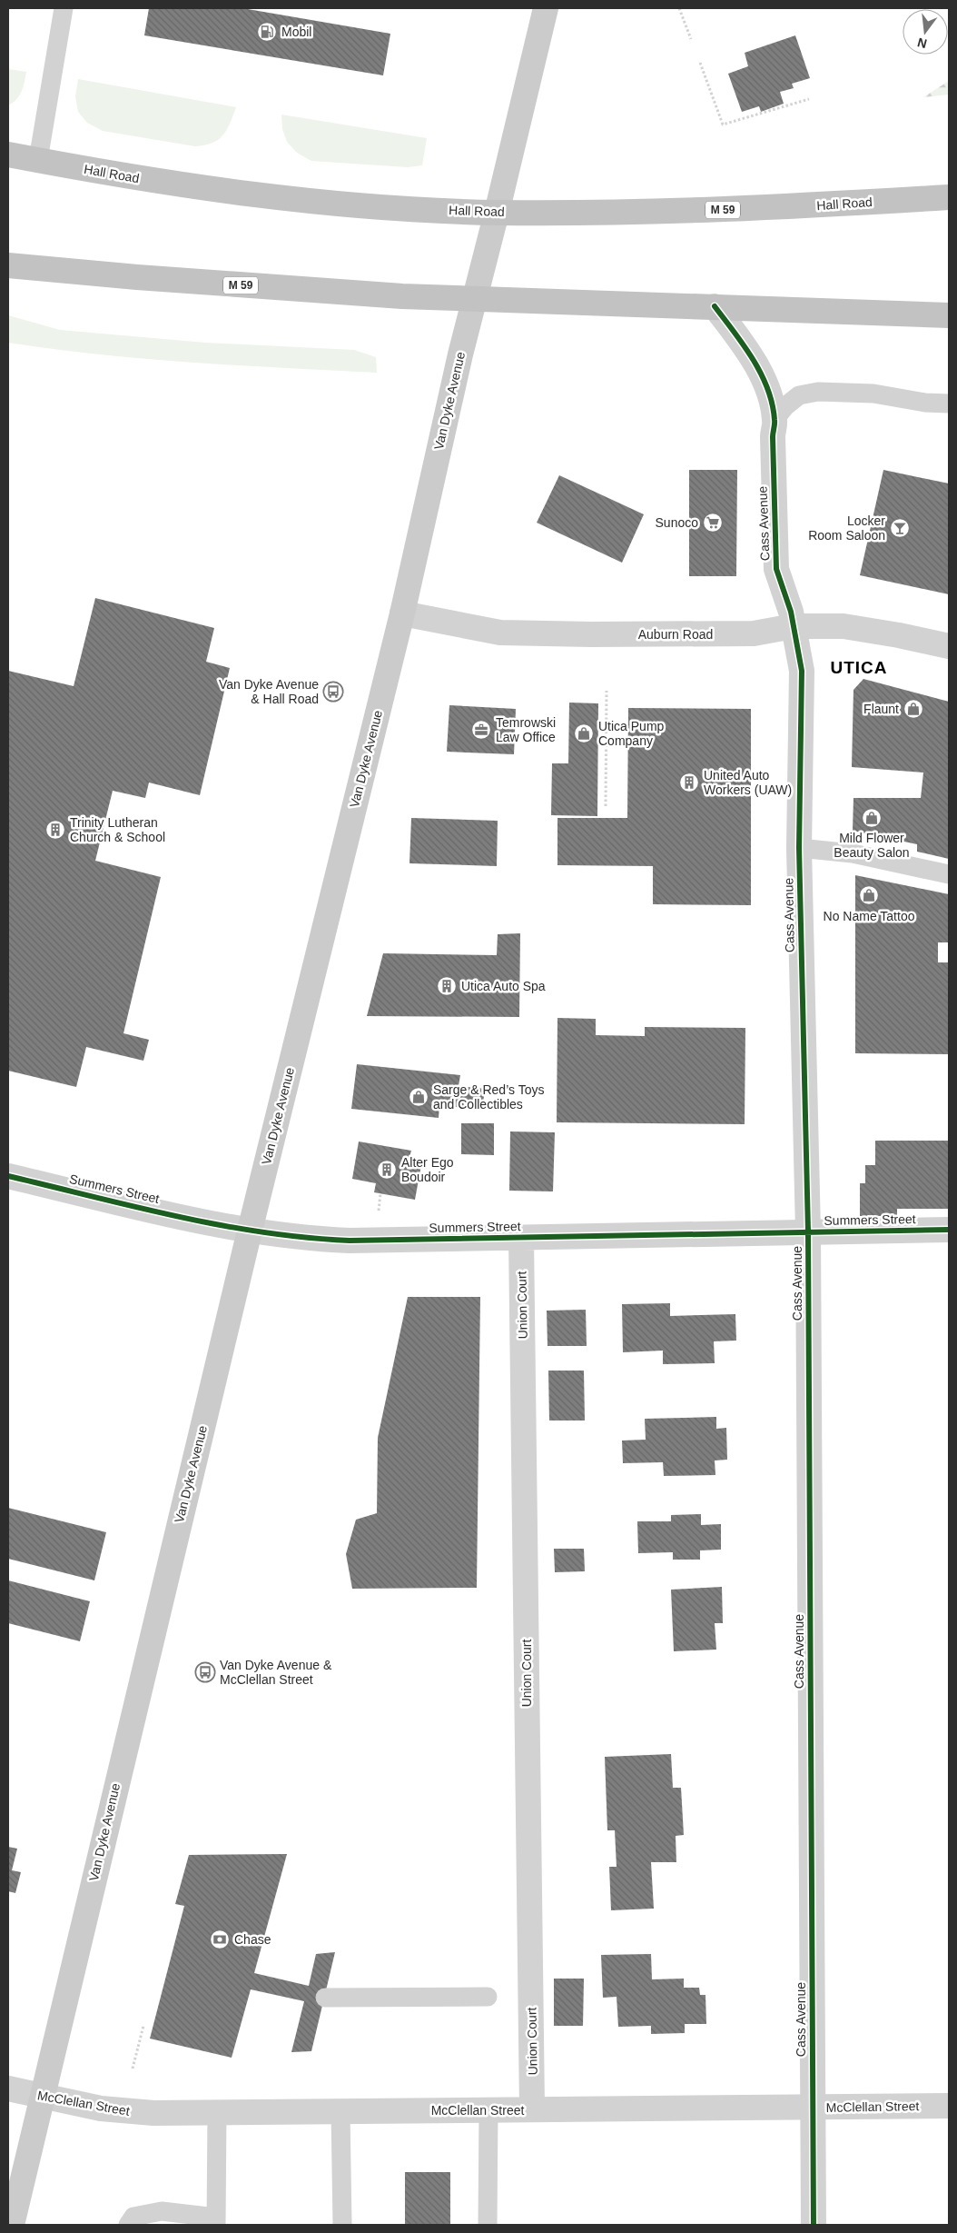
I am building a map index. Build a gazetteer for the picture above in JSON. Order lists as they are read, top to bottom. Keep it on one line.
{"streets":{"highway":["Hall Road","M 59"],"main road":["Van Dyke Avenue"],"street":["Cass Avenue","Auburn Road","Summers Street","Union Court","McClellan Street"]},"crossings":[["Hall Road","Van Dyke Avenue"],["M 59","Van Dyke Avenue"],["M 59","Cass Avenue"],["Van Dyke Avenue","Auburn Road"],["Van Dyke Avenue","Summers Street"],["Van Dyke Avenue","McClellan Street"],["Cass Avenue","Auburn Road"],["Cass Avenue","Summers Street"],["Cass Avenue","McClellan Street"],["Summers Street","Union Court"],["Union Court","McClellan Street"]],"districts":["UTICA"],"places":{"fuel station":["Mobil"],"supermarket":["Sunoco"],"bar":["Locker Room Saloon"],"bus stop":["Van Dyke Avenue & Hall Road","Van Dyke Avenue & McClellan Street"],"shop":["Flaunt","Utica Pump Company","Mild Flower Beauty Salon","No Name Tattoo","Sarge & Red’s Toys and Collectibles"],"office":["Temrowski Law Office"],"building":["United Auto Workers (UAW)","Trinity Lutheran Church & School","Utica Auto Spa","Alter Ego Boudoir"],"bank":["Chase"]},"north":"bottom"}
